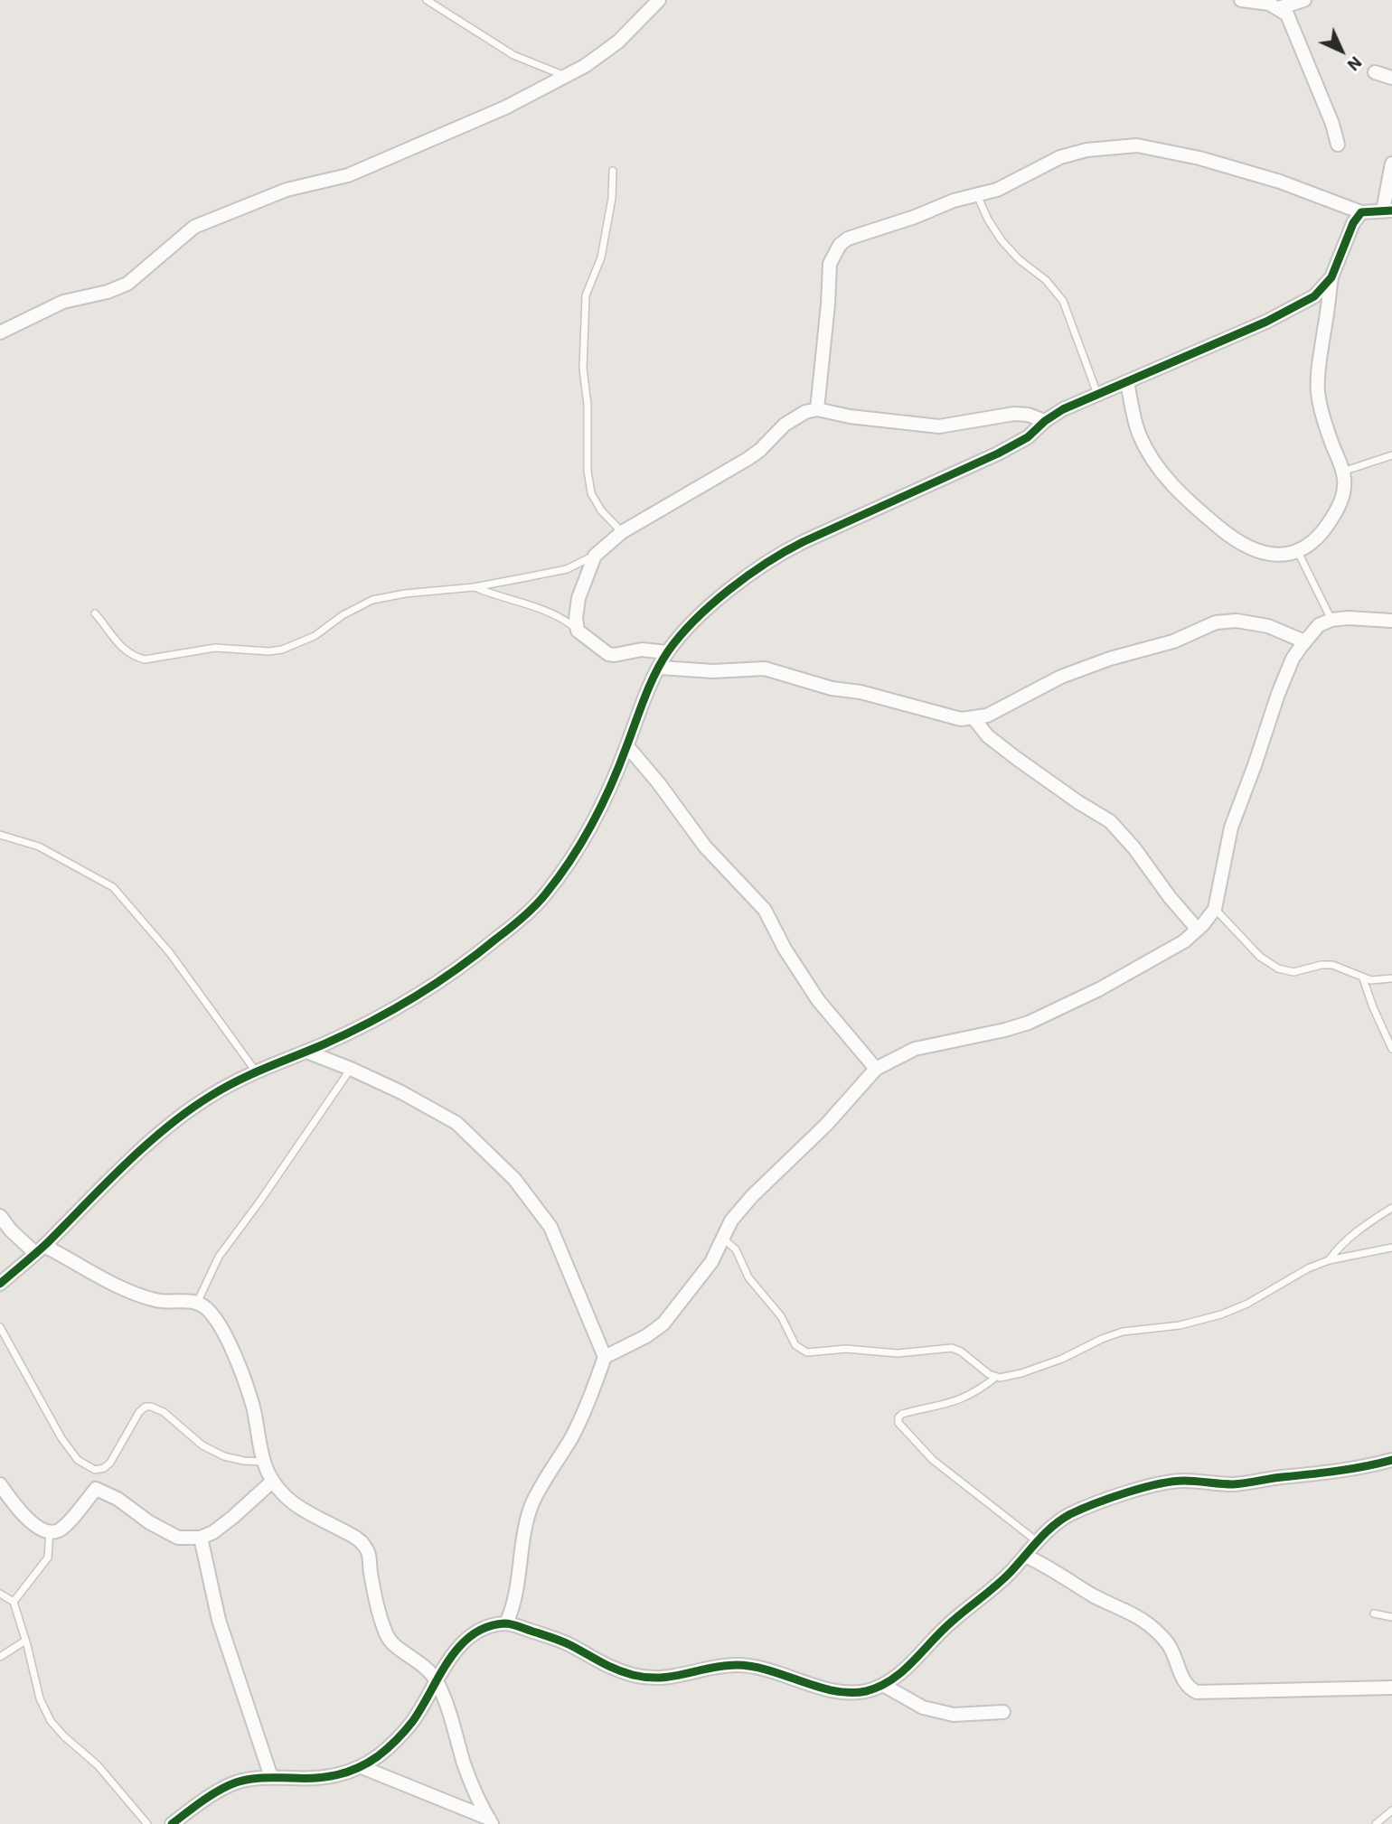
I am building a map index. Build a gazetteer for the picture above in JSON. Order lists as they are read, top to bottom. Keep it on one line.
{"north":"bottom right"}
